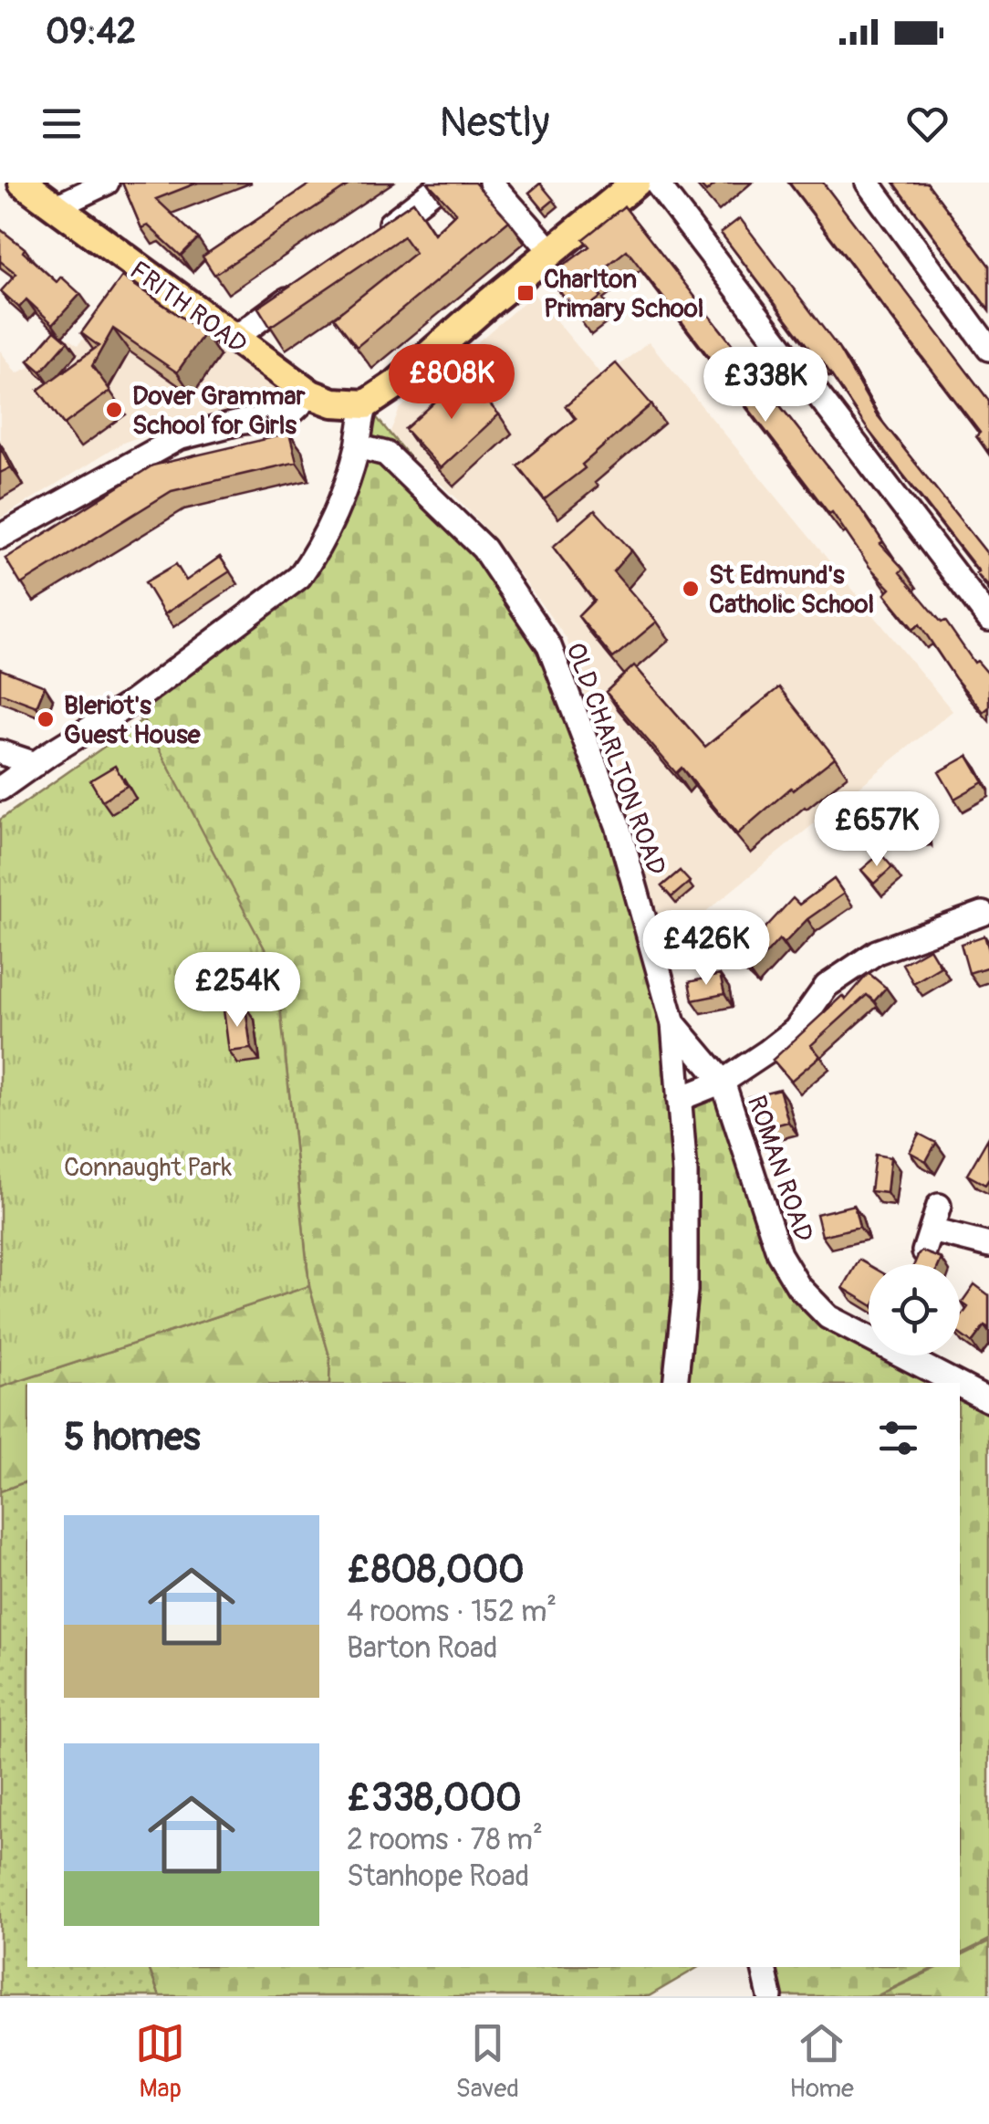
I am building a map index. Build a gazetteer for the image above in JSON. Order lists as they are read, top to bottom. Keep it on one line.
{"streets":{"main road":["FRITH ROAD"],"street":["OLD CHARLTON ROAD","ROMAN ROAD"]},"crossings":[["OLD CHARLTON ROAD","ROMAN ROAD"]],"parks":["Connaught Park"],"places":{"transit":["Charlton Primary School"],"other":["Dover Grammar School for Girls","St Edmund's Catholic School","Bleriot's Guest House"]},"page":{"status":"09:42","header":"Nestly","price":["£808K","£338K","£657K","£426K","£254K"],"heading":"5 homes","list":[{"name":"£808,000","note":"4 rooms · 152 m² · Barton Road"},{"name":"£338,000","note":"2 rooms · 78 m² · Stanhope Road"}],"tabs":["Map","Saved","Home"]}}
